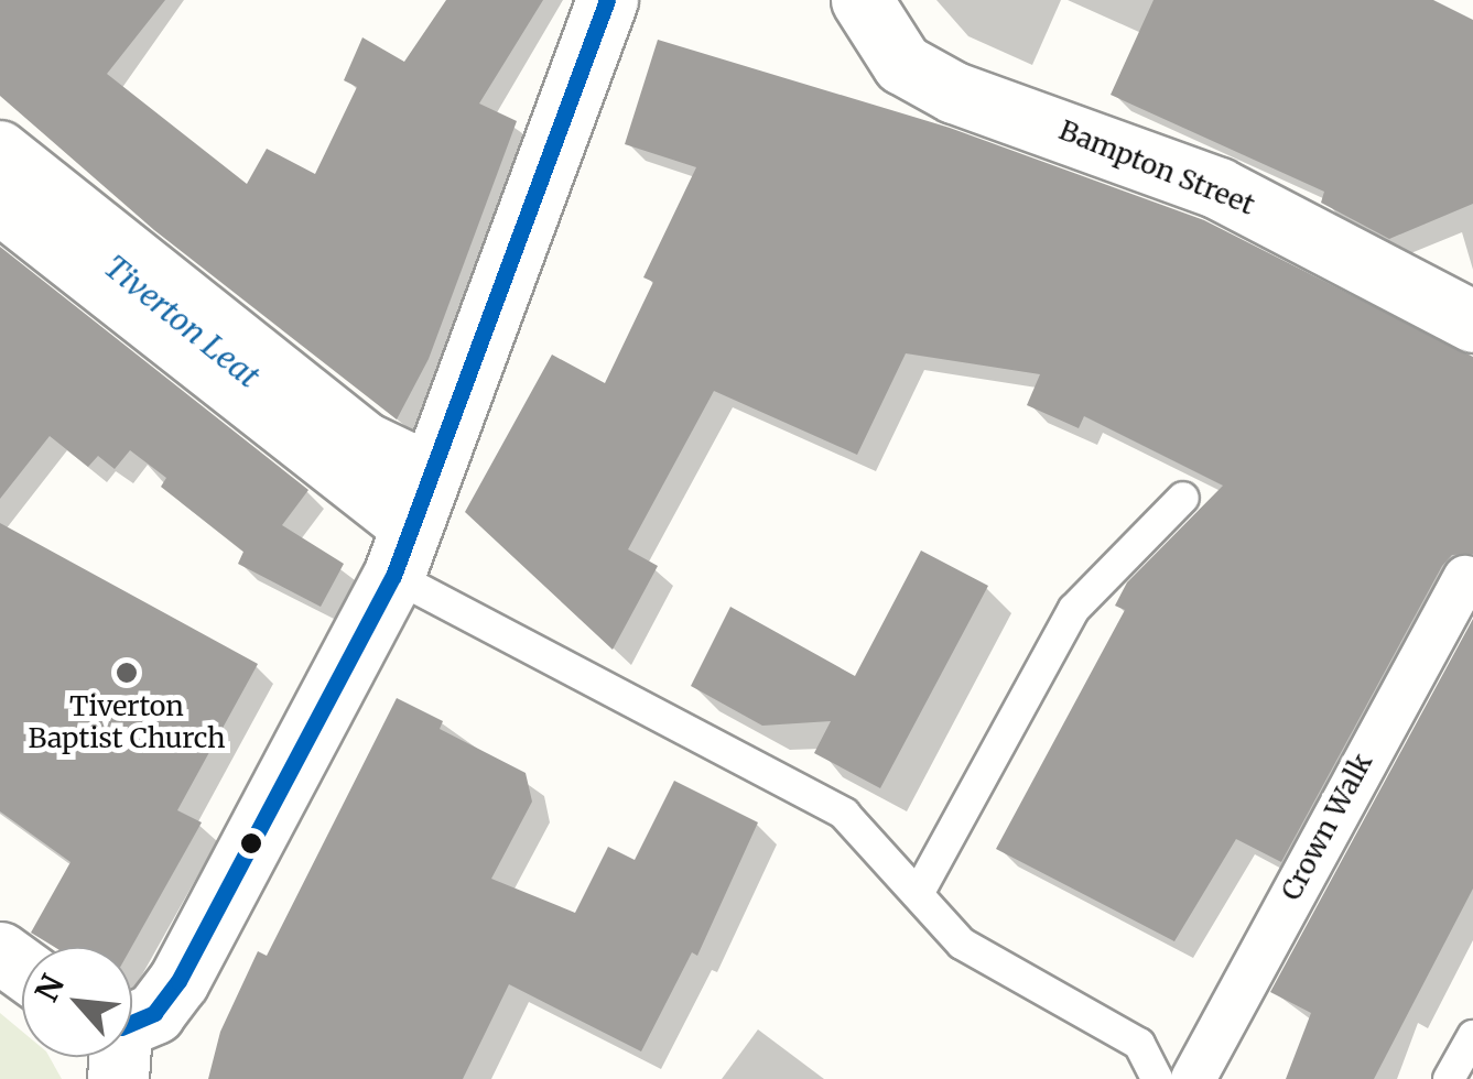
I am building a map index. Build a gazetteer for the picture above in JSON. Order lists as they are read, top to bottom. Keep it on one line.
{"streets":{"street":["Bampton Street","Crown Walk"]},"water":["Tiverton Leat"],"places":["Tiverton Baptist Church"],"north":"top left"}
